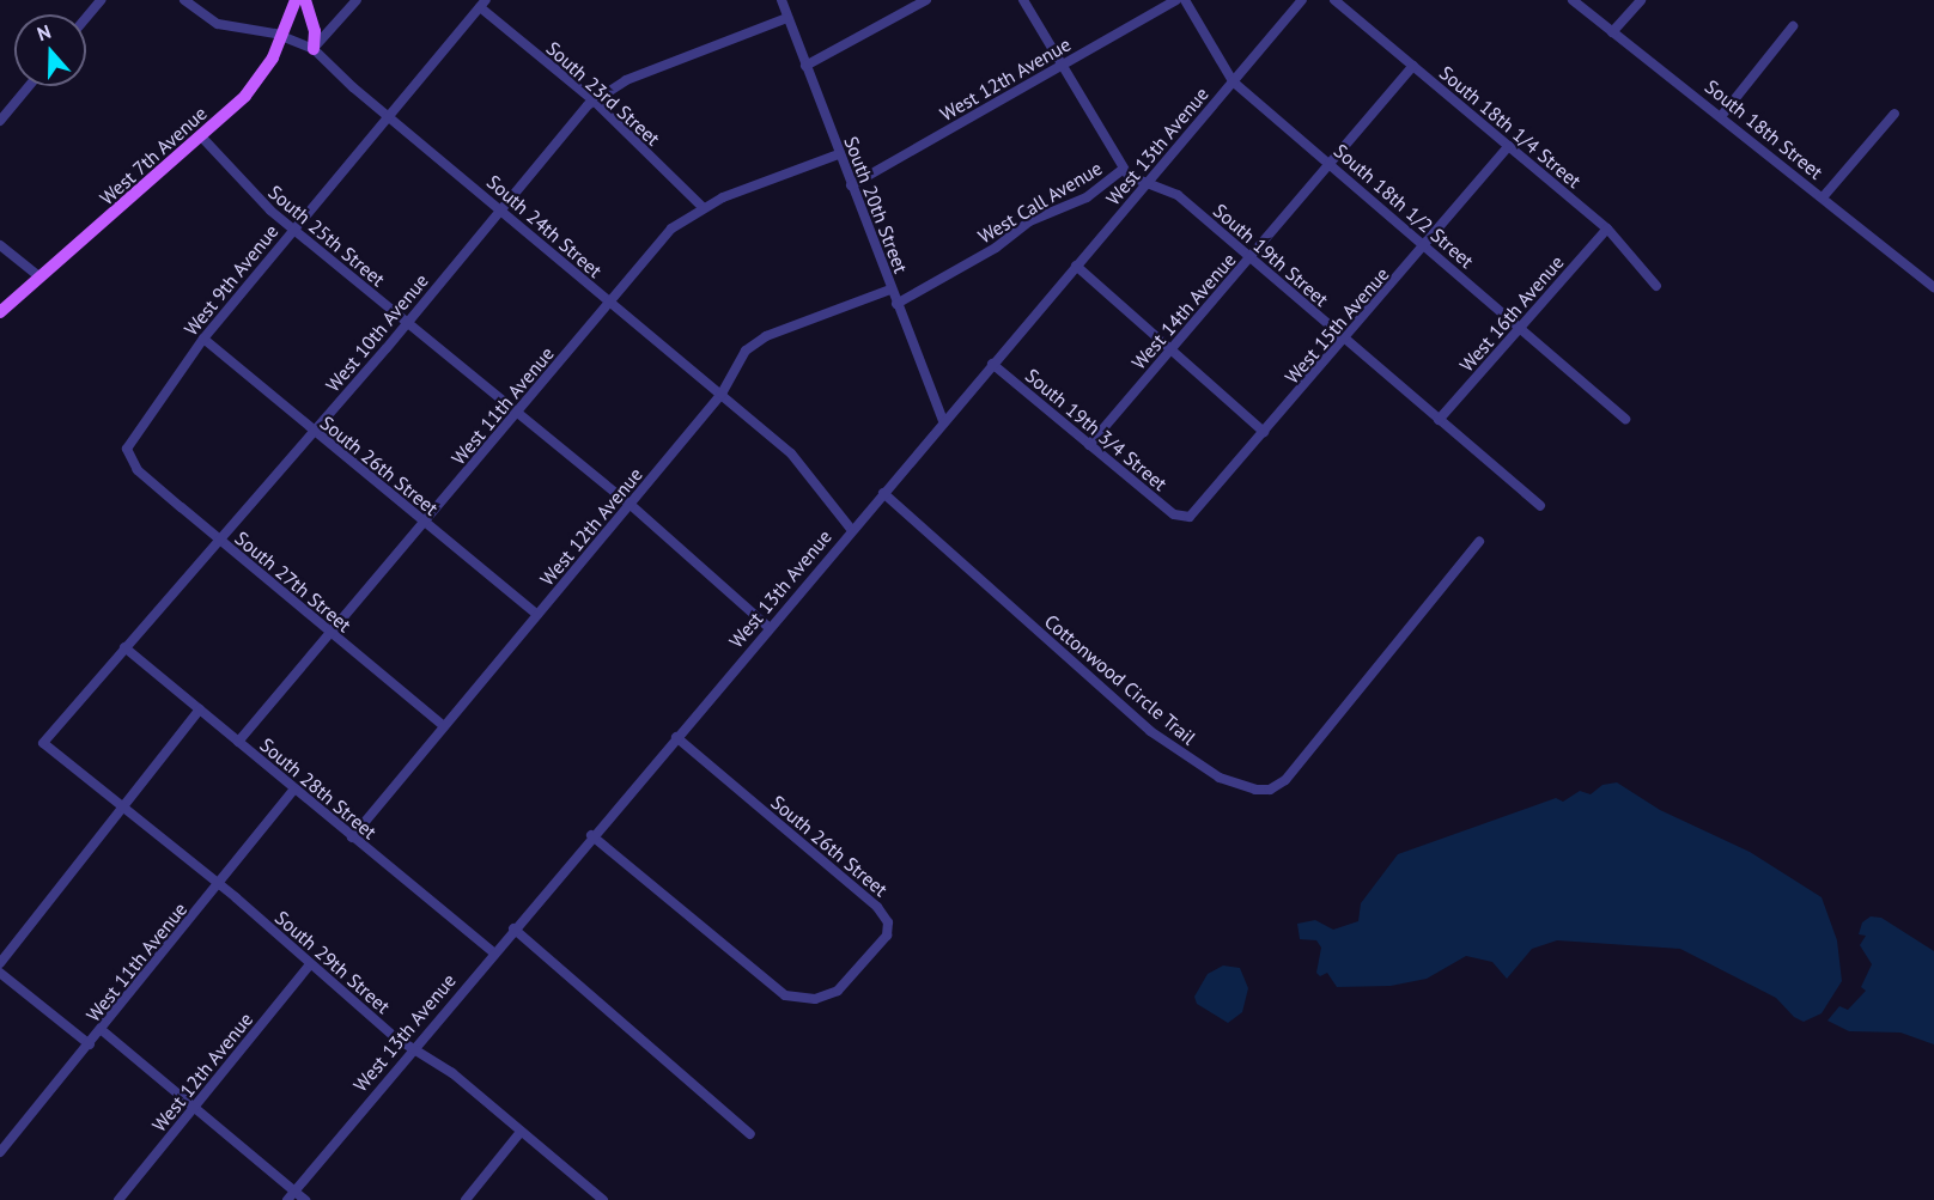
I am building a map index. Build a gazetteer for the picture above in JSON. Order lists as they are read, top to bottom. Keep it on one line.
{"streets":{"main road":["West 7th Avenue"],"street":["West 12th Avenue","South 23rd Street","South 18th 1/4 Street","South 18th Street","West 13th Avenue","West Call Avenue","South 20th Street","South 18th 1/2 Street","South 24th Street","South 25th Street","South 19th Street","West 9th Avenue","West 14th Avenue","West 16th Avenue","West 15th Avenue","West 10th Avenue","West 11th Avenue","South 19th 3/4 Street","South 26th Street","South 27th Street","Cottonwood Circle Trail","South 28th Street","South 29th Street"]},"crossings":[["West 12th Avenue","South 20th Street"],["West 12th Avenue","South 24th Street"],["West 12th Avenue","South 25th Street"],["West 12th Avenue","South 19th Street"],["West 12th Avenue","South 26th Street"],["West 12th Avenue","South 27th Street"],["West 12th Avenue","South 28th Street"],["West 12th Avenue","South 29th Street"],["South 23rd Street","West 9th Avenue"],["South 23rd Street","West 10th Avenue"],["South 23rd Street","West 11th Avenue"],["South 18th 1/4 Street","West 14th Avenue"],["South 18th 1/4 Street","West 16th Avenue"],["South 18th 1/4 Street","West 15th Avenue"],["West 13th Avenue","South 20th Street"],["West 13th Avenue","South 18th 1/2 Street"],["West 13th Avenue","South 24th Street"],["West 13th Avenue","South 25th Street"],["West 13th Avenue","South 19th Street"],["West 13th Avenue","South 19th 3/4 Street"],["West 13th Avenue","South 26th Street"],["West 13th Avenue","Cottonwood Circle Trail"],["West 13th Avenue","South 28th Street"],["West 13th Avenue","South 29th Street"],["West 7th Avenue","South 24th Street"],["West 7th Avenue","South 25th Street"],["West Call Avenue","South 20th Street"],["West Call Avenue","South 19th Street"],["South 20th Street","West 10th Avenue"],["South 20th Street","West 11th Avenue"],["South 18th 1/2 Street","West 14th Avenue"],["South 18th 1/2 Street","West 16th Avenue"],["South 18th 1/2 Street","West 15th Avenue"],["South 24th Street","West 9th Avenue"],["South 24th Street","West 10th Avenue"],["South 24th Street","West 11th Avenue"],["South 25th Street","West 9th Avenue"],["South 25th Street","West 10th Avenue"],["South 25th Street","West 11th Avenue"],["South 19th Street","West 14th Avenue"],["South 19th Street","West 16th Avenue"],["South 19th Street","West 15th Avenue"],["West 9th Avenue","South 26th Street"],["West 9th Avenue","South 27th Street"],["West 14th Avenue","South 19th 3/4 Street"],["West 15th Avenue","South 19th 3/4 Street"],["West 10th Avenue","South 26th Street"],["West 10th Avenue","South 27th Street"],["West 10th Avenue","South 28th Street"],["West 10th Avenue","South 29th Street"],["West 11th Avenue","South 26th Street"],["West 11th Avenue","South 27th Street"],["West 11th Avenue","South 28th Street"],["West 11th Avenue","South 29th Street"]],"north":"top"}
